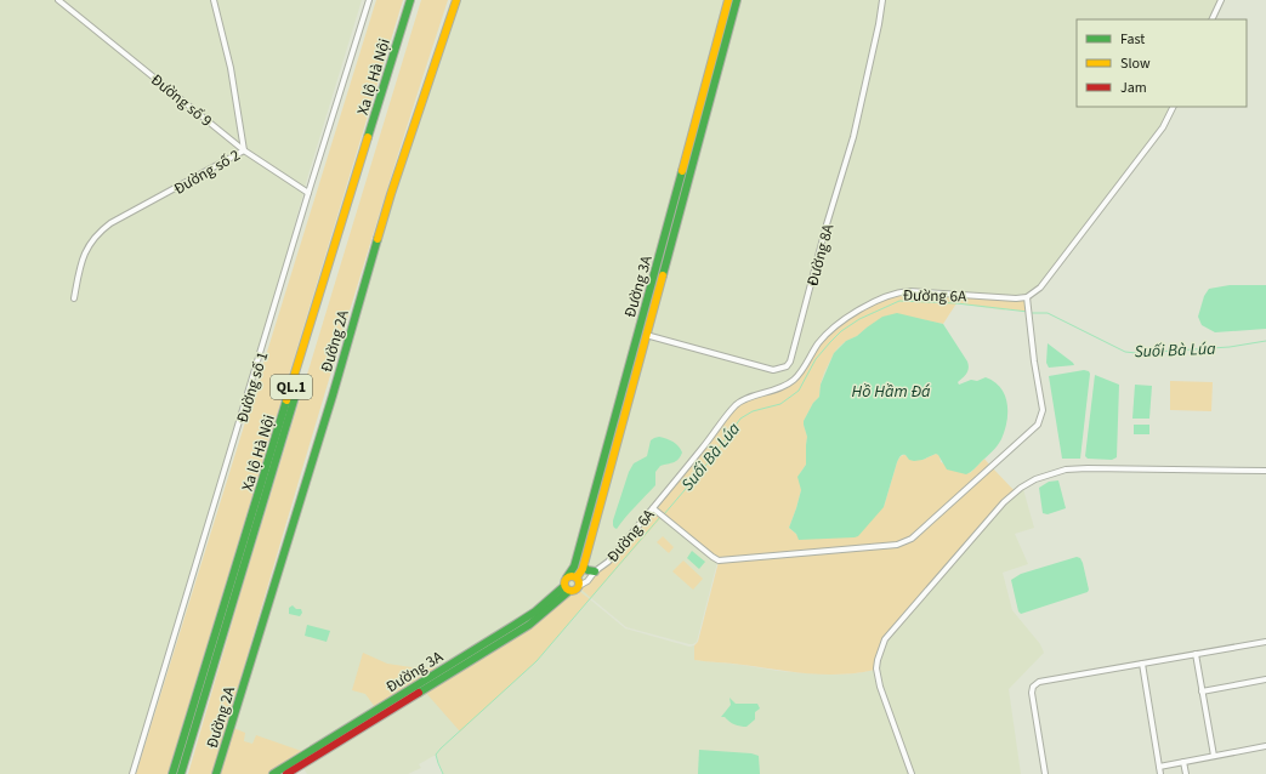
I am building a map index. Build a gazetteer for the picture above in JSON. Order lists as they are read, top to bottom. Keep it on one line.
{"streets":{"main road":["Xa lộ Hà Nội","Đường 3A","Đường 2A","QL.1"],"street":["Đường số 9","Đường số 2","Đường 8A","Đường 6A","Đường số 1"]},"crossings":[["Đường số 9","Đường số 2"],["Đường số 9","Đường số 1"],["Đường 8A","Đường 3A"]],"water":["Suối Bà Lúa","Hồ Hầm Đá"],"legend":["Fast","Slow","Jam"]}
